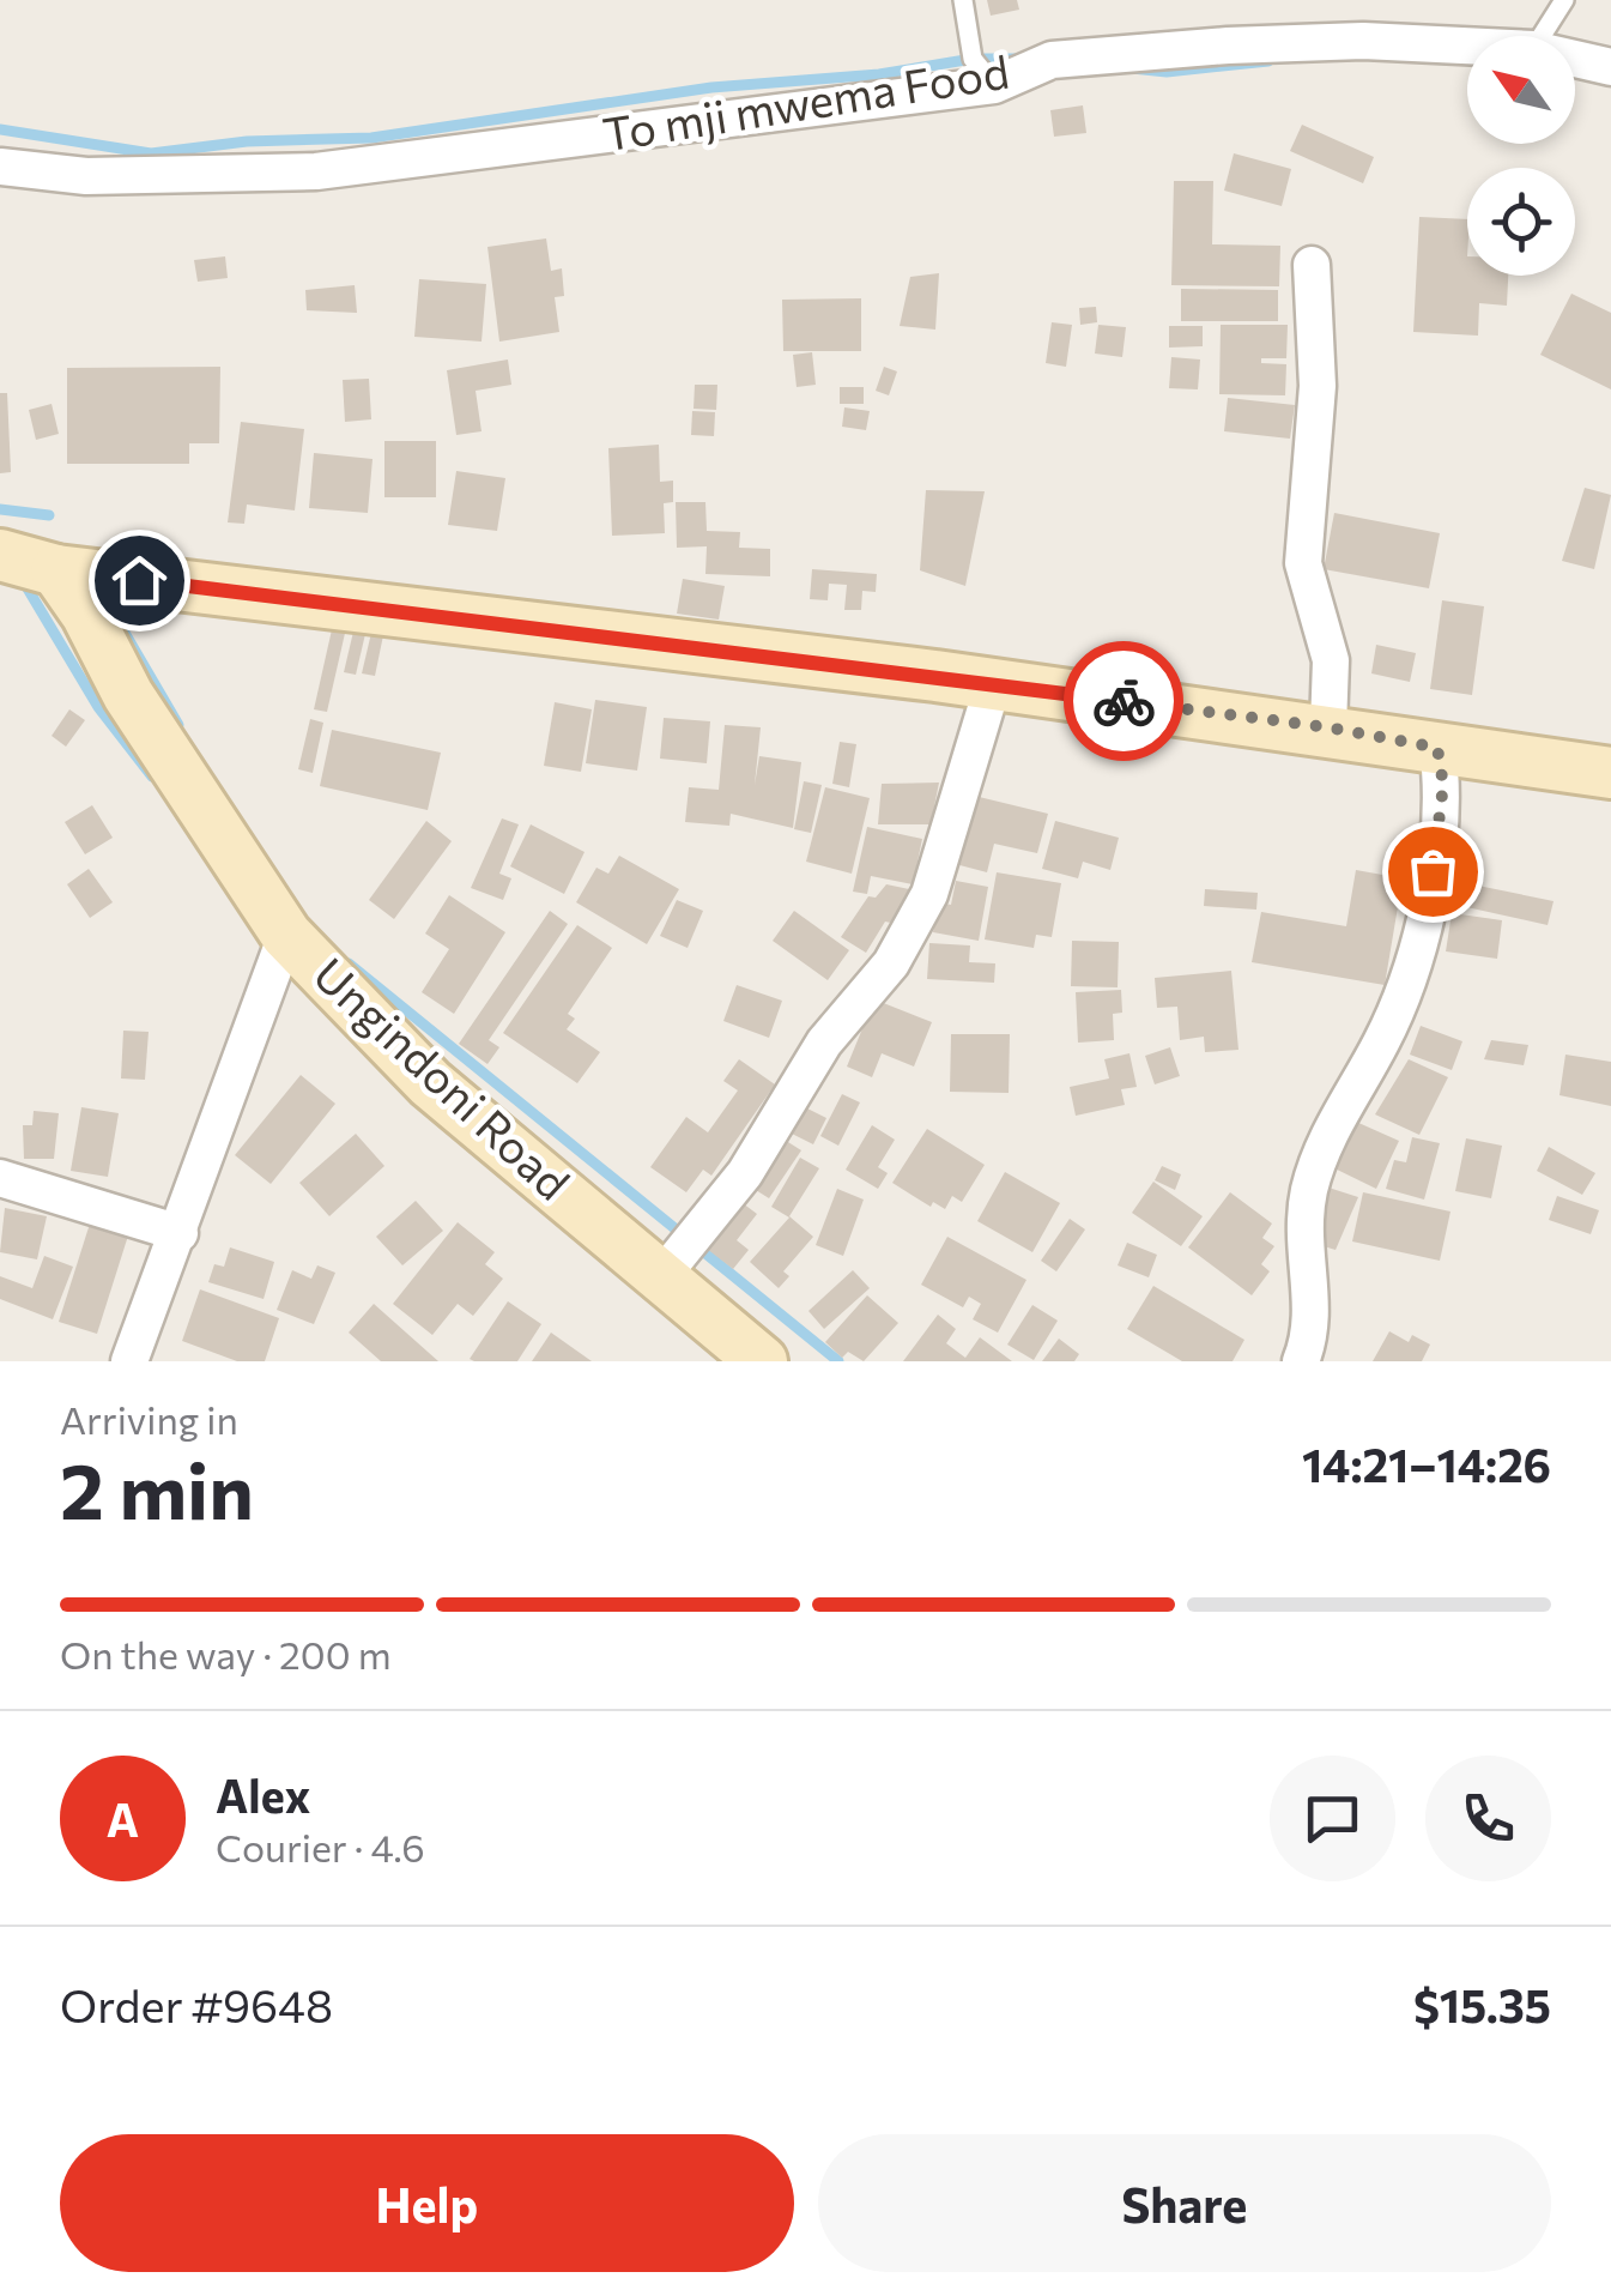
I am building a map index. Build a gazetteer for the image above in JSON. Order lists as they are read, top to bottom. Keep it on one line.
{"streets":{"main road":["Ungindoni Road"],"street":["To mji mwema Food"]},"north":"top left","page":{"heading":["2 min","Arriving in","14:21–14:26"],"panel":["Alex","Courier · 4.6","Order #9648","$15.35"],"bar":"On the way · 200 m","round":"A","buttons":["Help","Share"]}}
